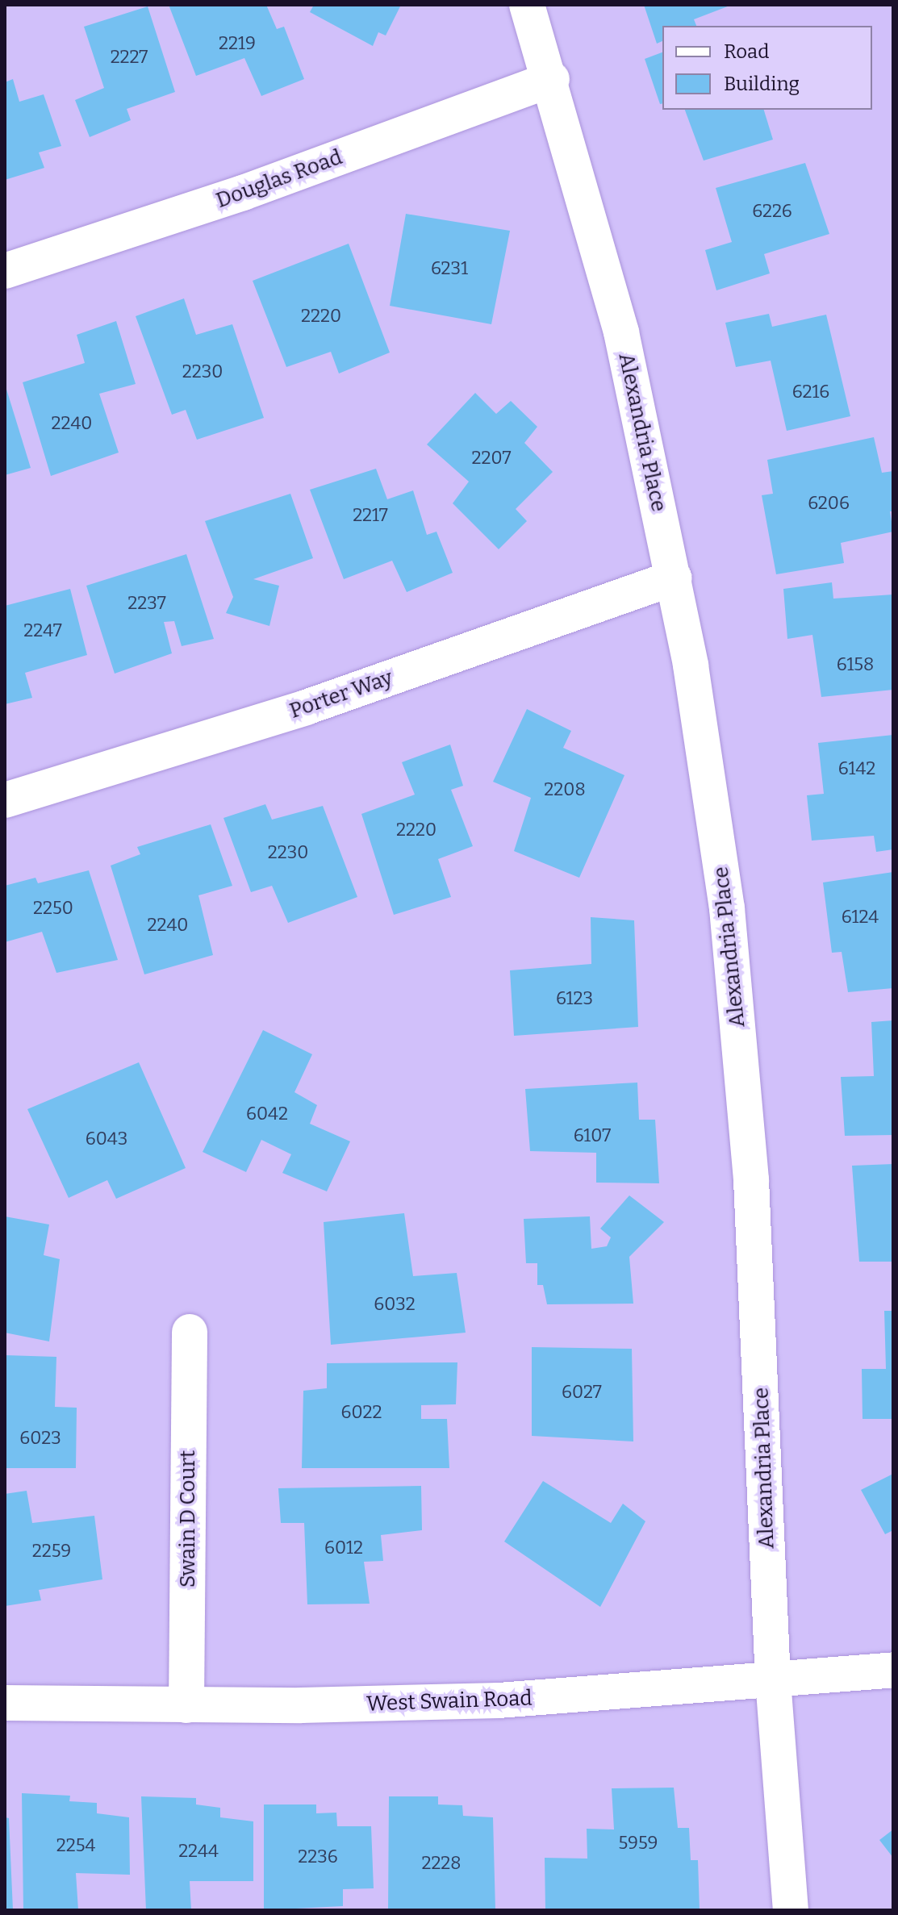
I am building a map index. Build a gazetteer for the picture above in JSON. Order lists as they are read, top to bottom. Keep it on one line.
{"streets":{"street":["Douglas Road","Alexandria Place","Porter Way","Swain D Court","West Swain Road"]},"crossings":[["Douglas Road","Alexandria Place"],["Alexandria Place","Porter Way"],["Alexandria Place","West Swain Road"],["Swain D Court","West Swain Road"]],"house_numbers":["2219","2227","6226","6231","2220","2230","6216","2240","2207","6206","2217","2237","2247","6158","6142","2208","2220","2230","2250","6124","2240","6123","6042","6107","6043","6032","6027","6022","6023","6012","2259","5959","2254","2244","2236","2228"],"legend":["Road","Building"]}
